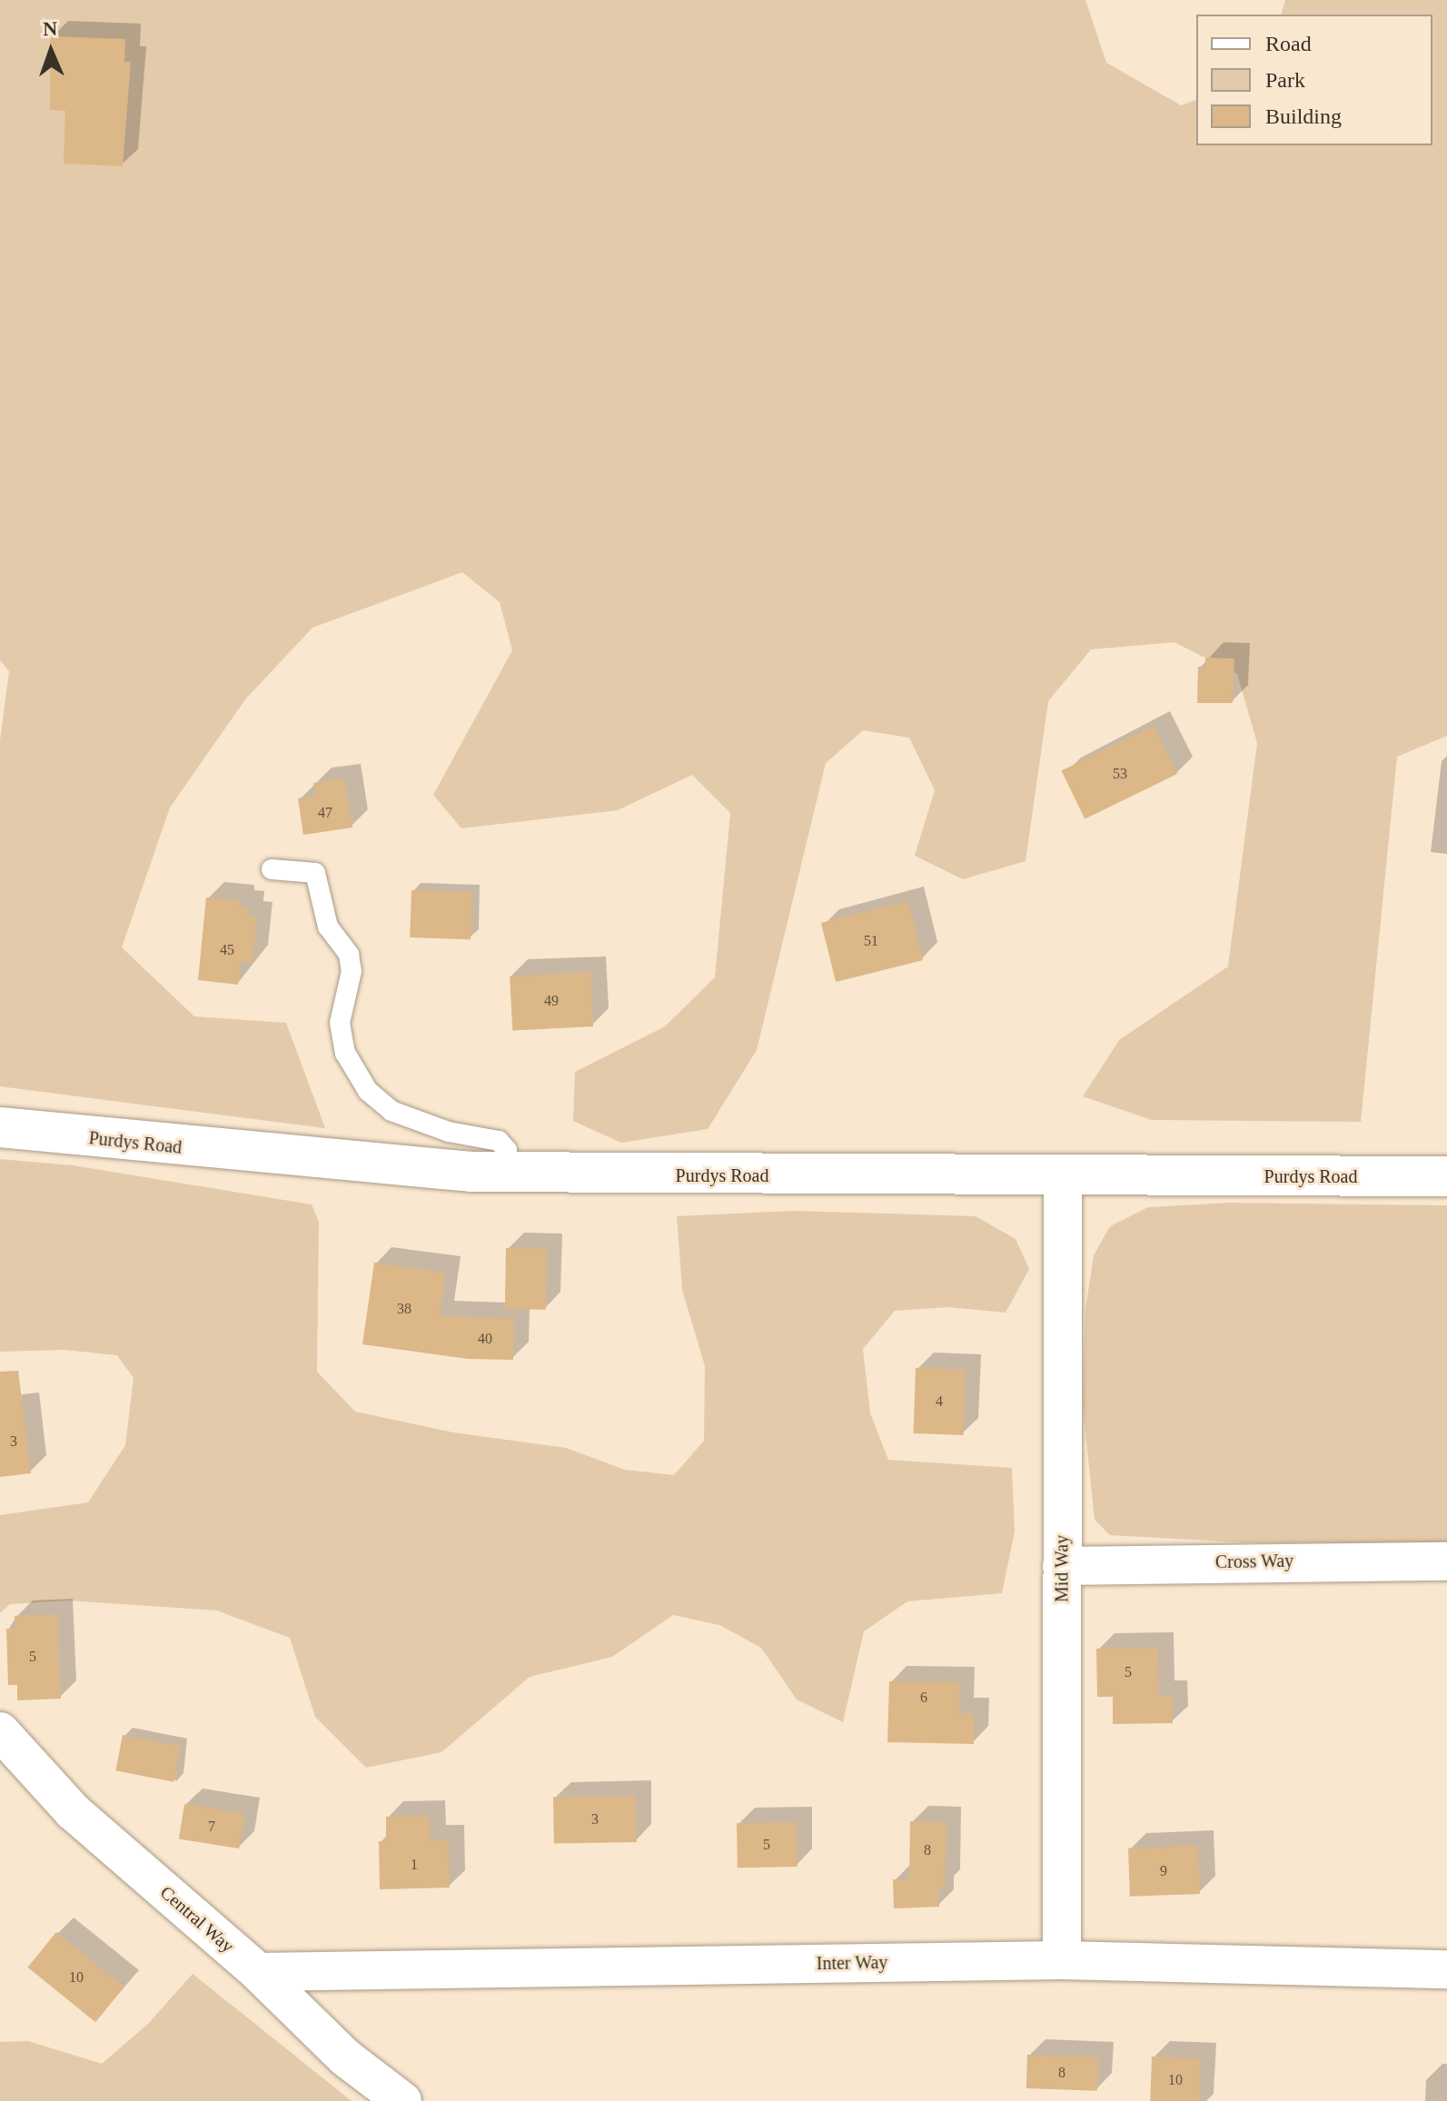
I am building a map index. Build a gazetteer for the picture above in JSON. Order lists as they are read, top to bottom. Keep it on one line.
{"streets":{"main road":["Purdys Road"],"street":["Cross Way","Mid Way","Central Way","Inter Way"]},"crossings":[["Purdys Road","Mid Way"],["Cross Way","Mid Way"],["Mid Way","Inter Way"],["Central Way","Inter Way"]],"house_numbers":["53","47","51","45","49","38","40","4","3","5","5","6","3","7","5","8","1","9","10","8","10"],"legend":["Road","Park","Building"],"north":"top"}
